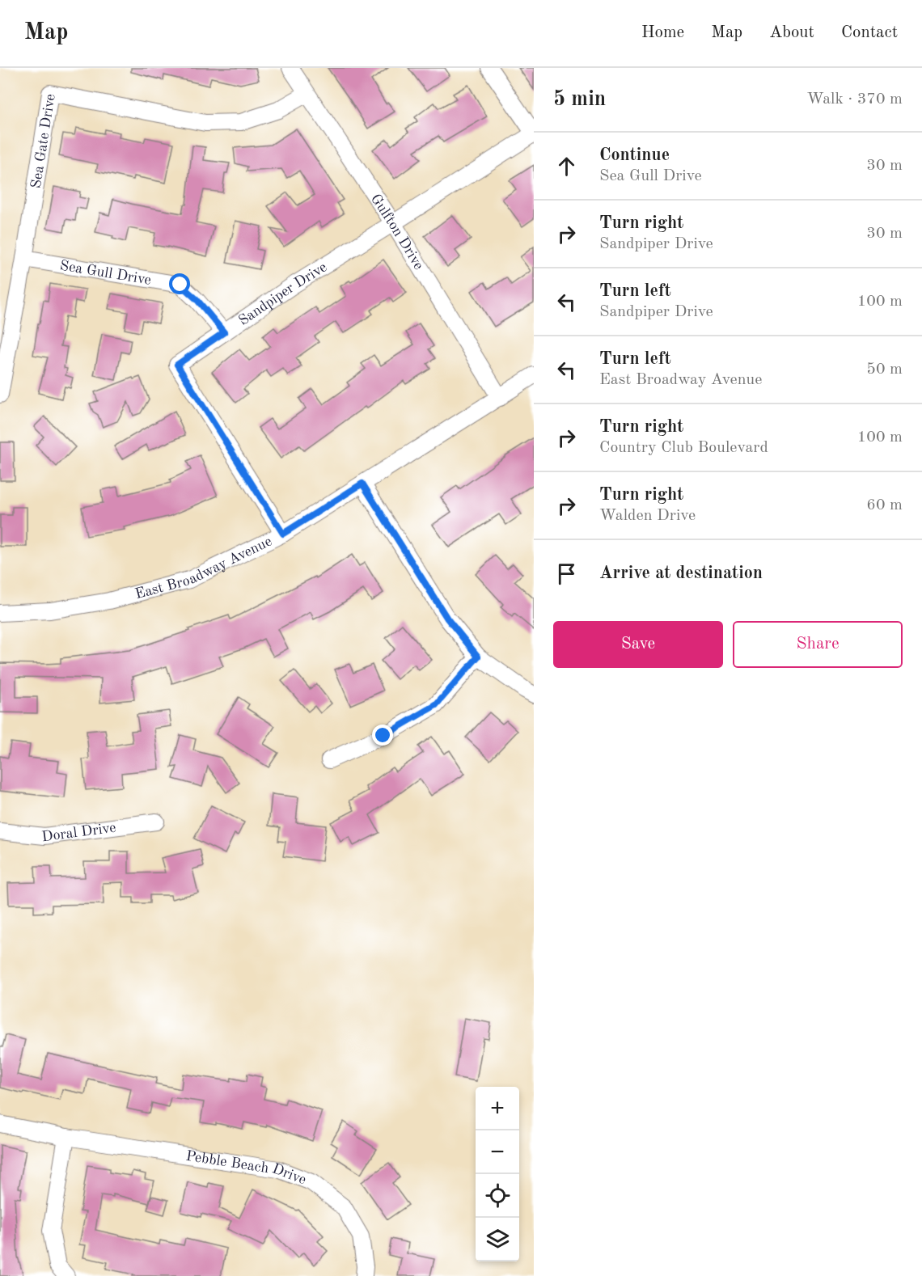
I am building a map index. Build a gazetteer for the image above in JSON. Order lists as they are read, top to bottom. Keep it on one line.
{"streets":{"street":["Sea Gate Drive","Gulfton Drive","Sea Gull Drive","Sandpiper Drive","East Broadway Avenue","Doral Drive","Pebble Beach Drive"]},"crossings":[["Sea Gate Drive","Gulfton Drive"],["Sea Gate Drive","Sea Gull Drive"],["Gulfton Drive","Sandpiper Drive"],["Gulfton Drive","East Broadway Avenue"],["Sea Gull Drive","Sandpiper Drive"],["Sandpiper Drive","East Broadway Avenue"]],"page":{"header":"Map","nav":["Home","Map","About","Contact"],"heading":["5 min","Walk · 370 m"],"list":[["Continue","Sea Gull Drive","30 m"],["Turn right","Sandpiper Drive","30 m"],["Turn left","Sandpiper Drive","100 m"],["Turn left","East Broadway Avenue","50 m"],["Turn right","Country Club Boulevard","100 m"],["Turn right","Walden Drive","60 m"],"Arrive at destination"],"buttons":["Save","Share"],"map_buttons":["+","−"]}}
